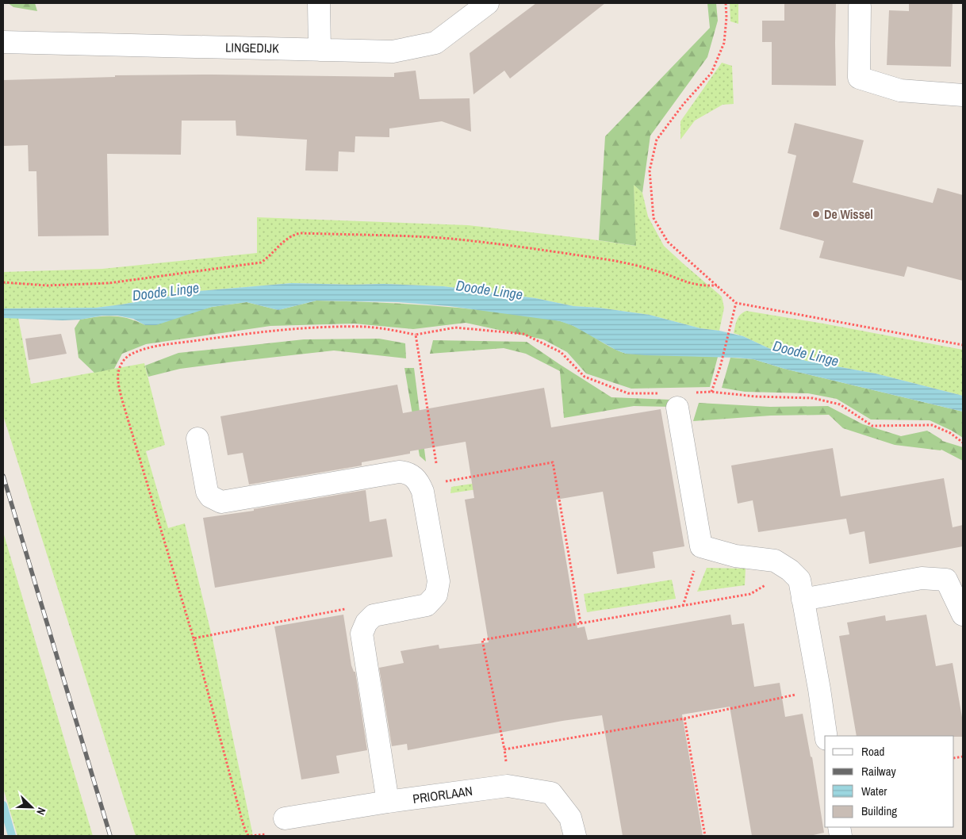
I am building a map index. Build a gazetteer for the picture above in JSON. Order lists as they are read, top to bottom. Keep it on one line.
{"streets":{"street":["LINGEDIJK","PRIORLAAN"]},"water":["Doode Linge"],"places":["De Wissel"],"legend":["Road","Railway","Water","Building"],"north":"bottom right"}
